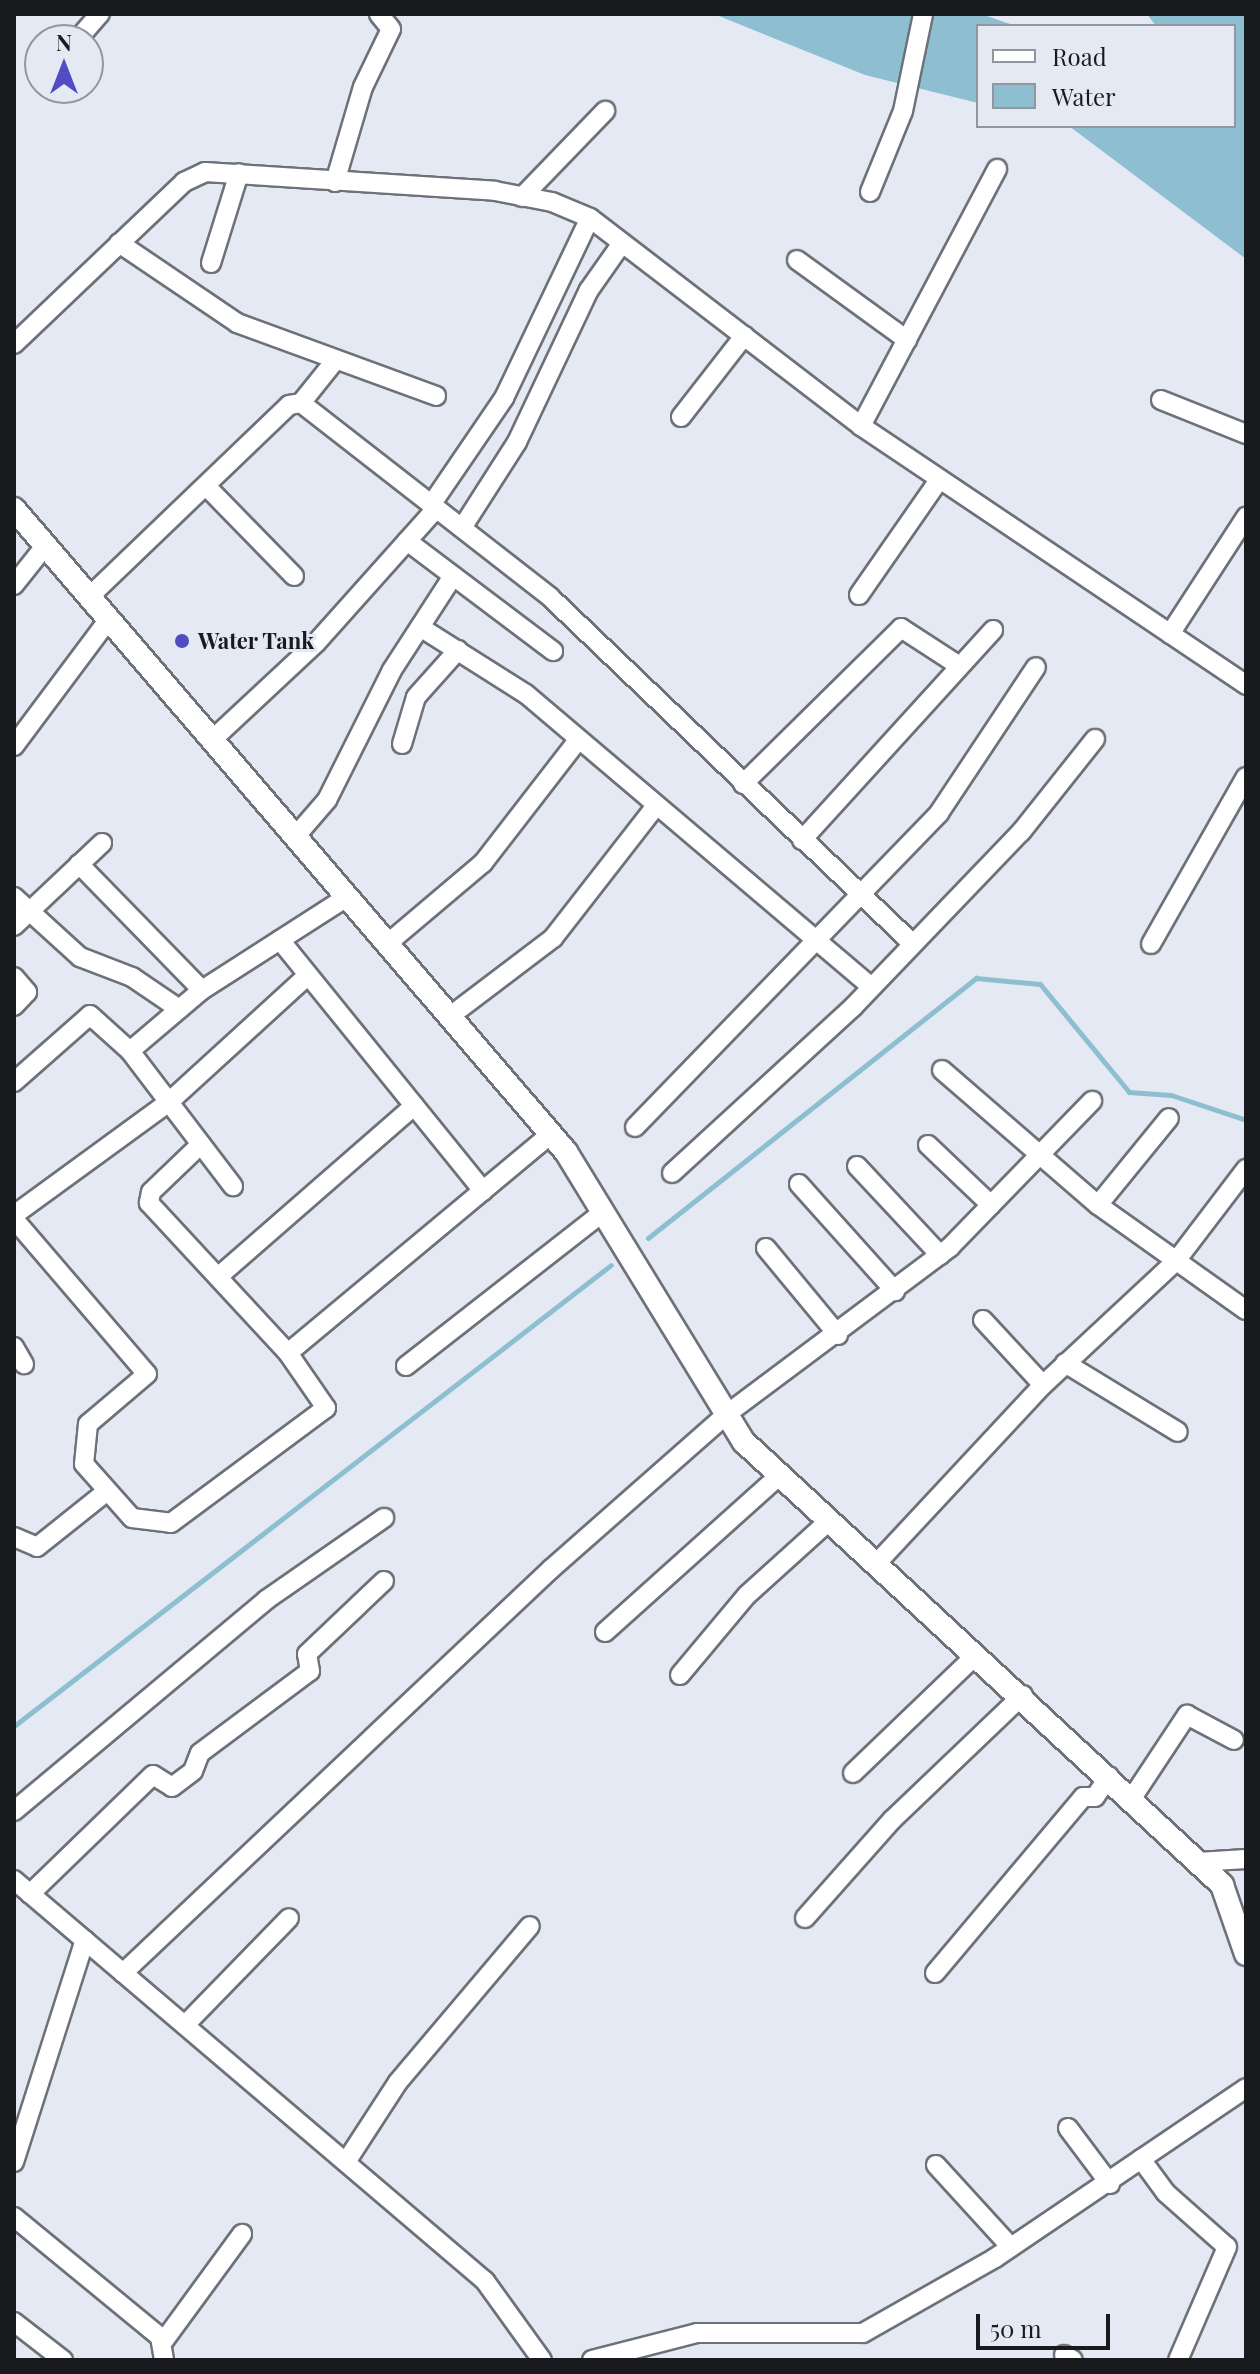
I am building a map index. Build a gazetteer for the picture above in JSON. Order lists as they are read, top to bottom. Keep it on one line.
{"places":["Water Tank"],"legend":["Road","Water"],"scale_bar":"50 m","north":"top"}
